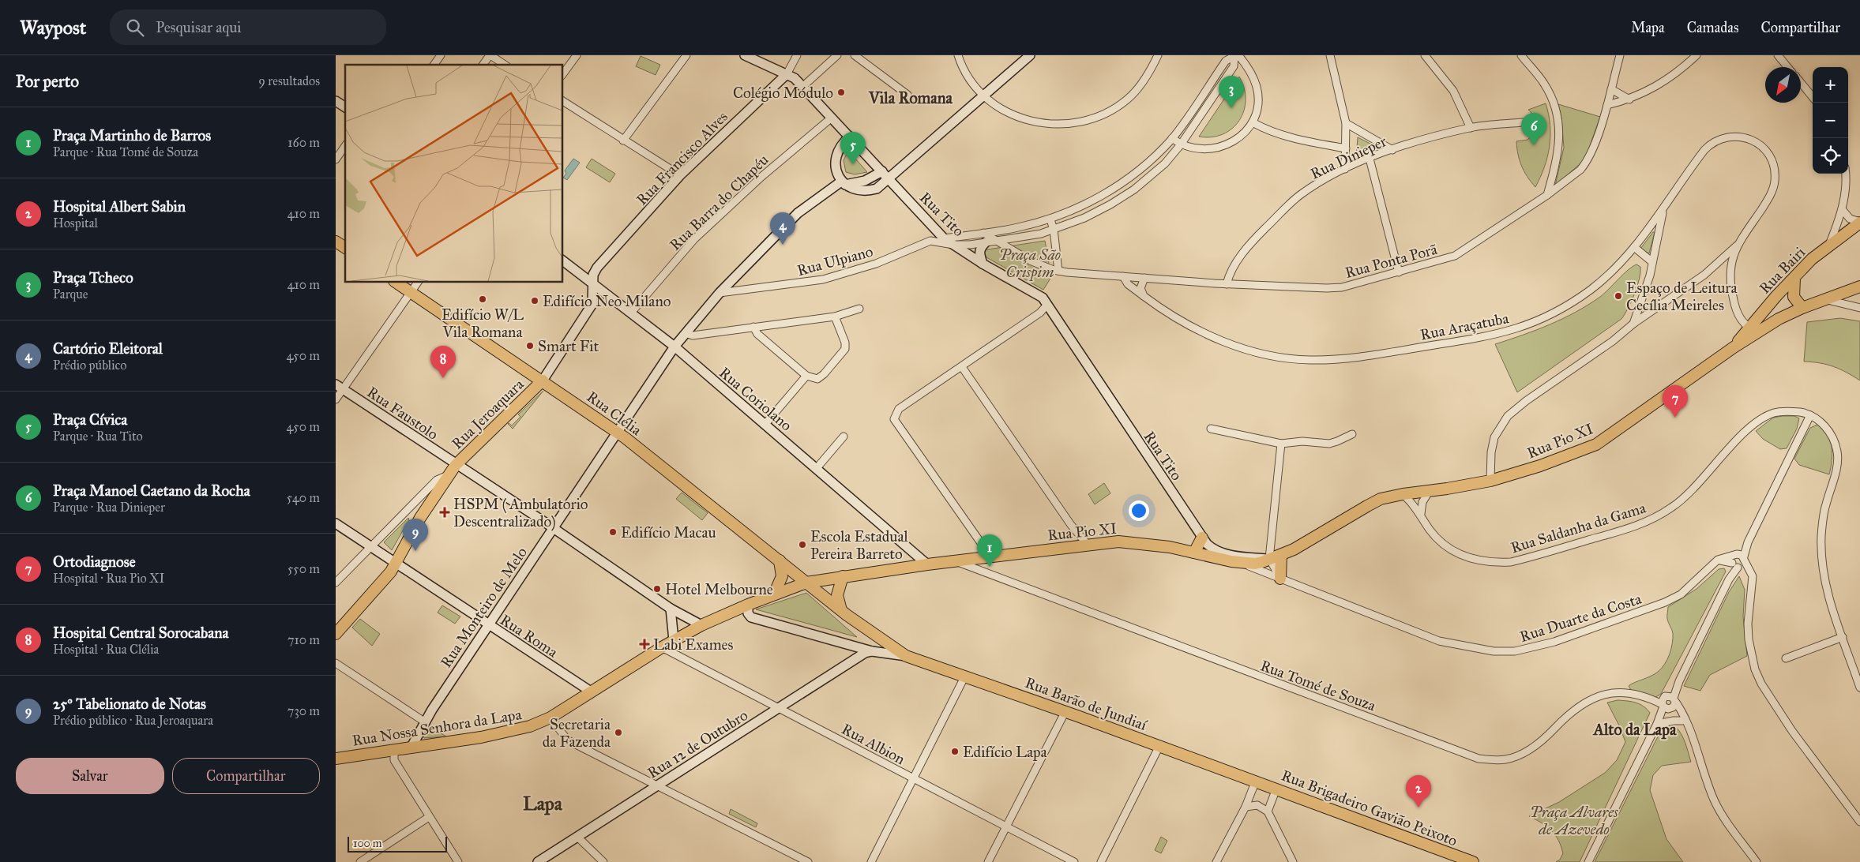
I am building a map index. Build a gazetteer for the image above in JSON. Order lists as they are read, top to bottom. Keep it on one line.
{"streets":{"main road":["Rua Bairi","Rua Clélia","Rua Jeroaquara","Rua Pio XI","Rua Barão de Jundiaí","Rua Nossa Senhora da Lapa","Rua Brigadeiro Gavião Peixoto"],"street":["Rua Dinieper","Rua Francisco Alves","Rua Barra do Chapéu","Rua Tito","Rua Ulpiano","Rua Ponta Porã","Rua Araçatuba","Rua Coriolano","Rua Faustolo","Rua Saldanha da Gama","Rua Monteiro de Melo","Rua Duarte da Costa","Rua Roma","Rua Tomé de Souza","Rua 12 de Outubro","Rua Albion"]},"crossings":[["Rua Dinieper","Rua Ponta Porã"],["Rua Francisco Alves","Rua Tito"],["Rua Francisco Alves","Rua Coriolano"],["Rua Francisco Alves","Rua Jeroaquara"],["Rua Barra do Chapéu","Rua Tito"],["Rua Barra do Chapéu","Rua Coriolano"],["Rua Tito","Rua Ulpiano"],["Rua Tito","Rua Pio XI"],["Rua Ulpiano","Rua Monteiro de Melo"],["Rua Ponta Porã","Rua Araçatuba"],["Rua Bairi","Rua Pio XI"],["Rua Coriolano","Rua Jeroaquara"],["Rua Coriolano","Rua Monteiro de Melo"],["Rua Faustolo","Rua Jeroaquara"],["Rua Faustolo","Rua Monteiro de Melo"],["Rua Faustolo","Rua Nossa Senhora da Lapa"],["Rua Clélia","Rua Jeroaquara"],["Rua Clélia","Rua Monteiro de Melo"],["Rua Clélia","Rua Barão de Jundiaí"],["Rua Clélia","Rua Nossa Senhora da Lapa"],["Rua Jeroaquara","Rua Roma"],["Rua Pio XI","Rua Saldanha da Gama"],["Rua Pio XI","Rua Duarte da Costa"],["Rua Monteiro de Melo","Rua Roma"],["Rua Monteiro de Melo","Rua Nossa Senhora da Lapa"],["Rua Roma","Rua Nossa Senhora da Lapa"],["Rua Barão de Jundiaí","Rua Brigadeiro Gavião Peixoto"],["Rua Nossa Senhora da Lapa","Rua Albion"],["Rua 12 de Outubro","Rua Albion"]],"districts":["Vila Romana","Alto da Lapa","Lapa"],"parks":["Praça São Crispim","Praça Alvares de Azevedo"],"places":{"other":["Colégio Módulo","Espaço de Leitura Cecília Meireles","Edifício W/L Vila Romana","Edifício Neo Milano","Smart Fit","Edifício Macau","Escola Estadual Pereira Barreto","Hotel Melbourne","Secretaria da Fazenda","Edifício Lapa"],"health":["HSPM ( Ambulatorio Descentralizado)","Labi Exames"]},"scale_bar":"100 m","north":"bottom left","page":{"header":"Waypost","search":"Pesquisar aqui","nav":["Mapa","Camadas","Compartilhar"],"heading":["Por perto","9 resultados"],"map_buttons":["+","−"],"pins":["3","6","5","4","8","7","9","1","2"],"list":[{"mark":"1","name":"Praça Martinho de Barros","note":"Parque · Rua Tomé de Souza","value":"160 m"},{"mark":"2","name":"Hospital Albert Sabin","note":"Hospital","value":"410 m"},{"mark":"3","name":"Praça Tcheco","note":"Parque","value":"410 m"},{"mark":"4","name":"Cartório Eleitoral","note":"Prédio público","value":"450 m"},{"mark":"5","name":"Praça Cívica","note":"Parque · Rua Tito","value":"450 m"},{"mark":"6","name":"Praça Manoel Caetano da Rocha","note":"Parque · Rua Dinieper","value":"540 m"},{"mark":"7","name":"Ortodiagnose","note":"Hospital · Rua Pio XI","value":"550 m"},{"mark":"8","name":"Hospital Central Sorocabana","note":"Hospital · Rua Clélia","value":"710 m"},{"mark":"9","name":"25º Tabelionato de Notas","note":"Prédio público · Rua Jeroaquara","value":"730 m"}],"buttons":["Salvar","Compartilhar"],"scale":"100 m"}}
